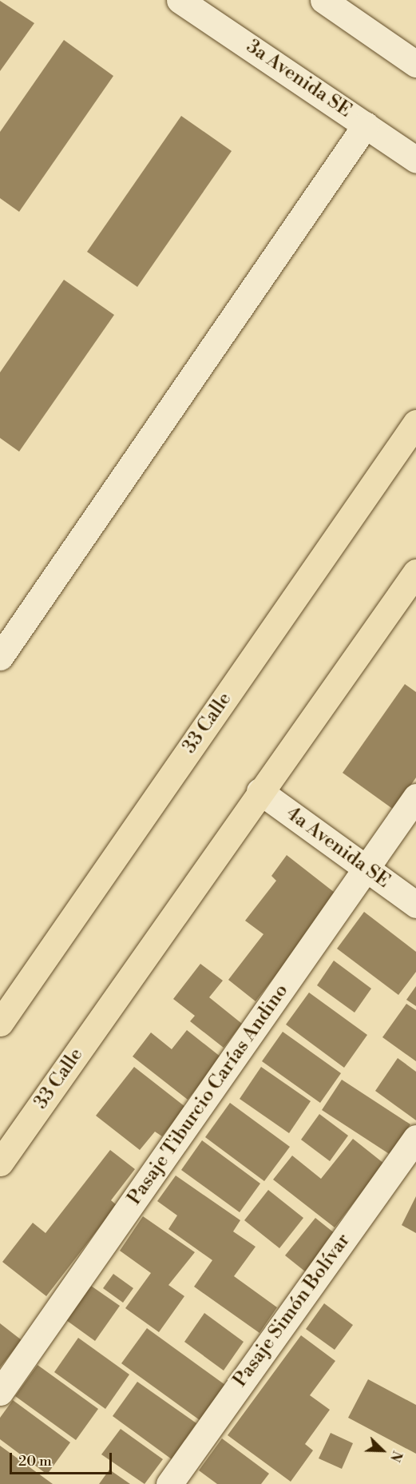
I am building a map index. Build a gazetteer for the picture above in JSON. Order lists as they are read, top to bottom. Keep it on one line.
{"streets":{"main road":["33 Calle"],"street":["3a Avenida SE","4a Avenida SE","Pasaje Tiburcio Carías Andino","Pasaje Simón Bolívar"]},"crossings":[["33 Calle","4a Avenida SE"],["4a Avenida SE","Pasaje Tiburcio Carías Andino"]],"scale_bar":"20 m","north":"bottom right"}
